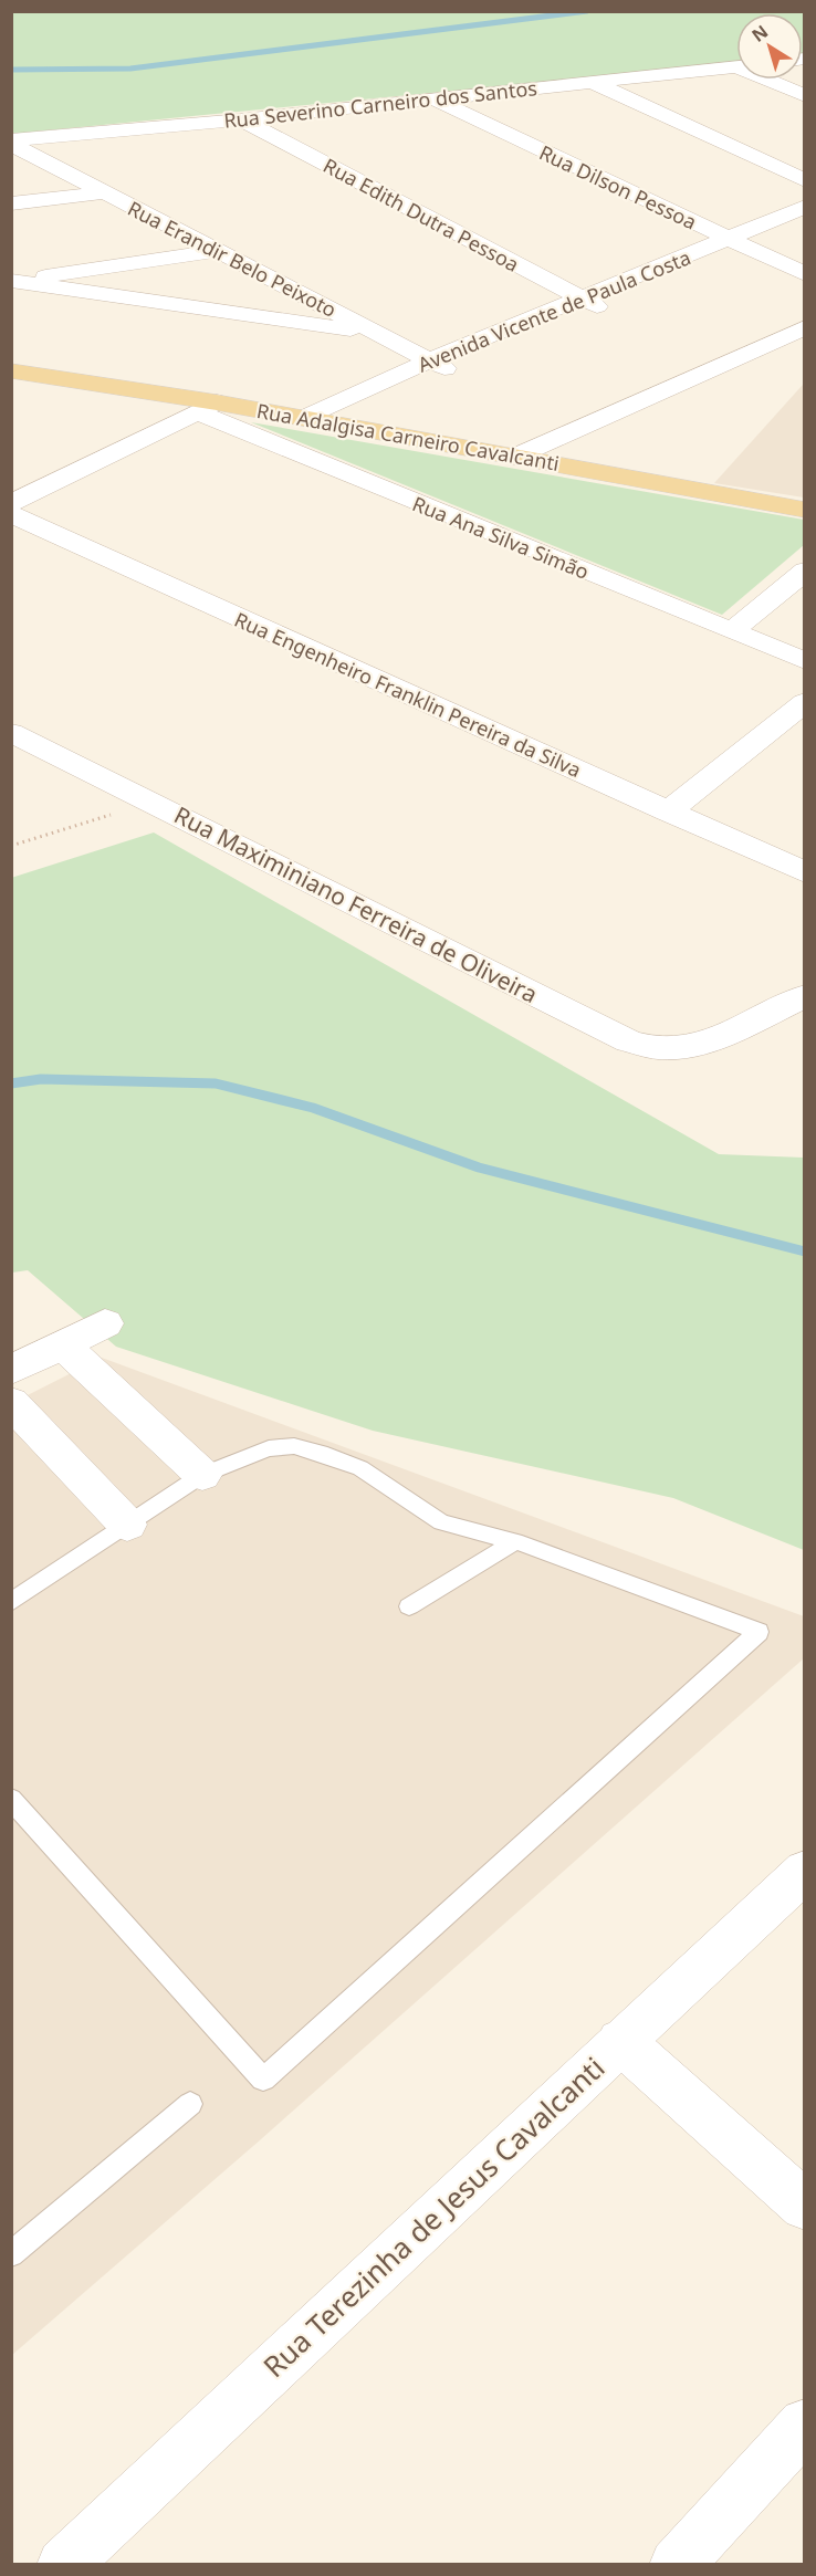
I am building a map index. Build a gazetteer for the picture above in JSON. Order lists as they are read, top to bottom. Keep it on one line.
{"streets":{"main road":["Rua Adalgisa Carneiro Cavalcanti"],"street":["Rua Severino Carneiro dos Santos","Rua Dilson Pessoa","Rua Edith Dutra Pessoa","Rua Erandir Belo Peixoto","Avenida Vicente de Paula Costa","Rua Ana Silva Simão","Rua Engenheiro Franklin Pereira da Silva","Rua Maximiniano Ferreira de Oliveira","Rua Terezinha de Jesus Cavalcanti"]},"crossings":[["Rua Severino Carneiro dos Santos","Rua Dilson Pessoa"],["Rua Severino Carneiro dos Santos","Rua Edith Dutra Pessoa"],["Rua Severino Carneiro dos Santos","Rua Erandir Belo Peixoto"],["Rua Dilson Pessoa","Avenida Vicente de Paula Costa"],["Rua Edith Dutra Pessoa","Avenida Vicente de Paula Costa"],["Rua Erandir Belo Peixoto","Avenida Vicente de Paula Costa"],["Avenida Vicente de Paula Costa","Rua Adalgisa Carneiro Cavalcanti"],["Rua Adalgisa Carneiro Cavalcanti","Rua Ana Silva Simão"]],"north":"top left"}
